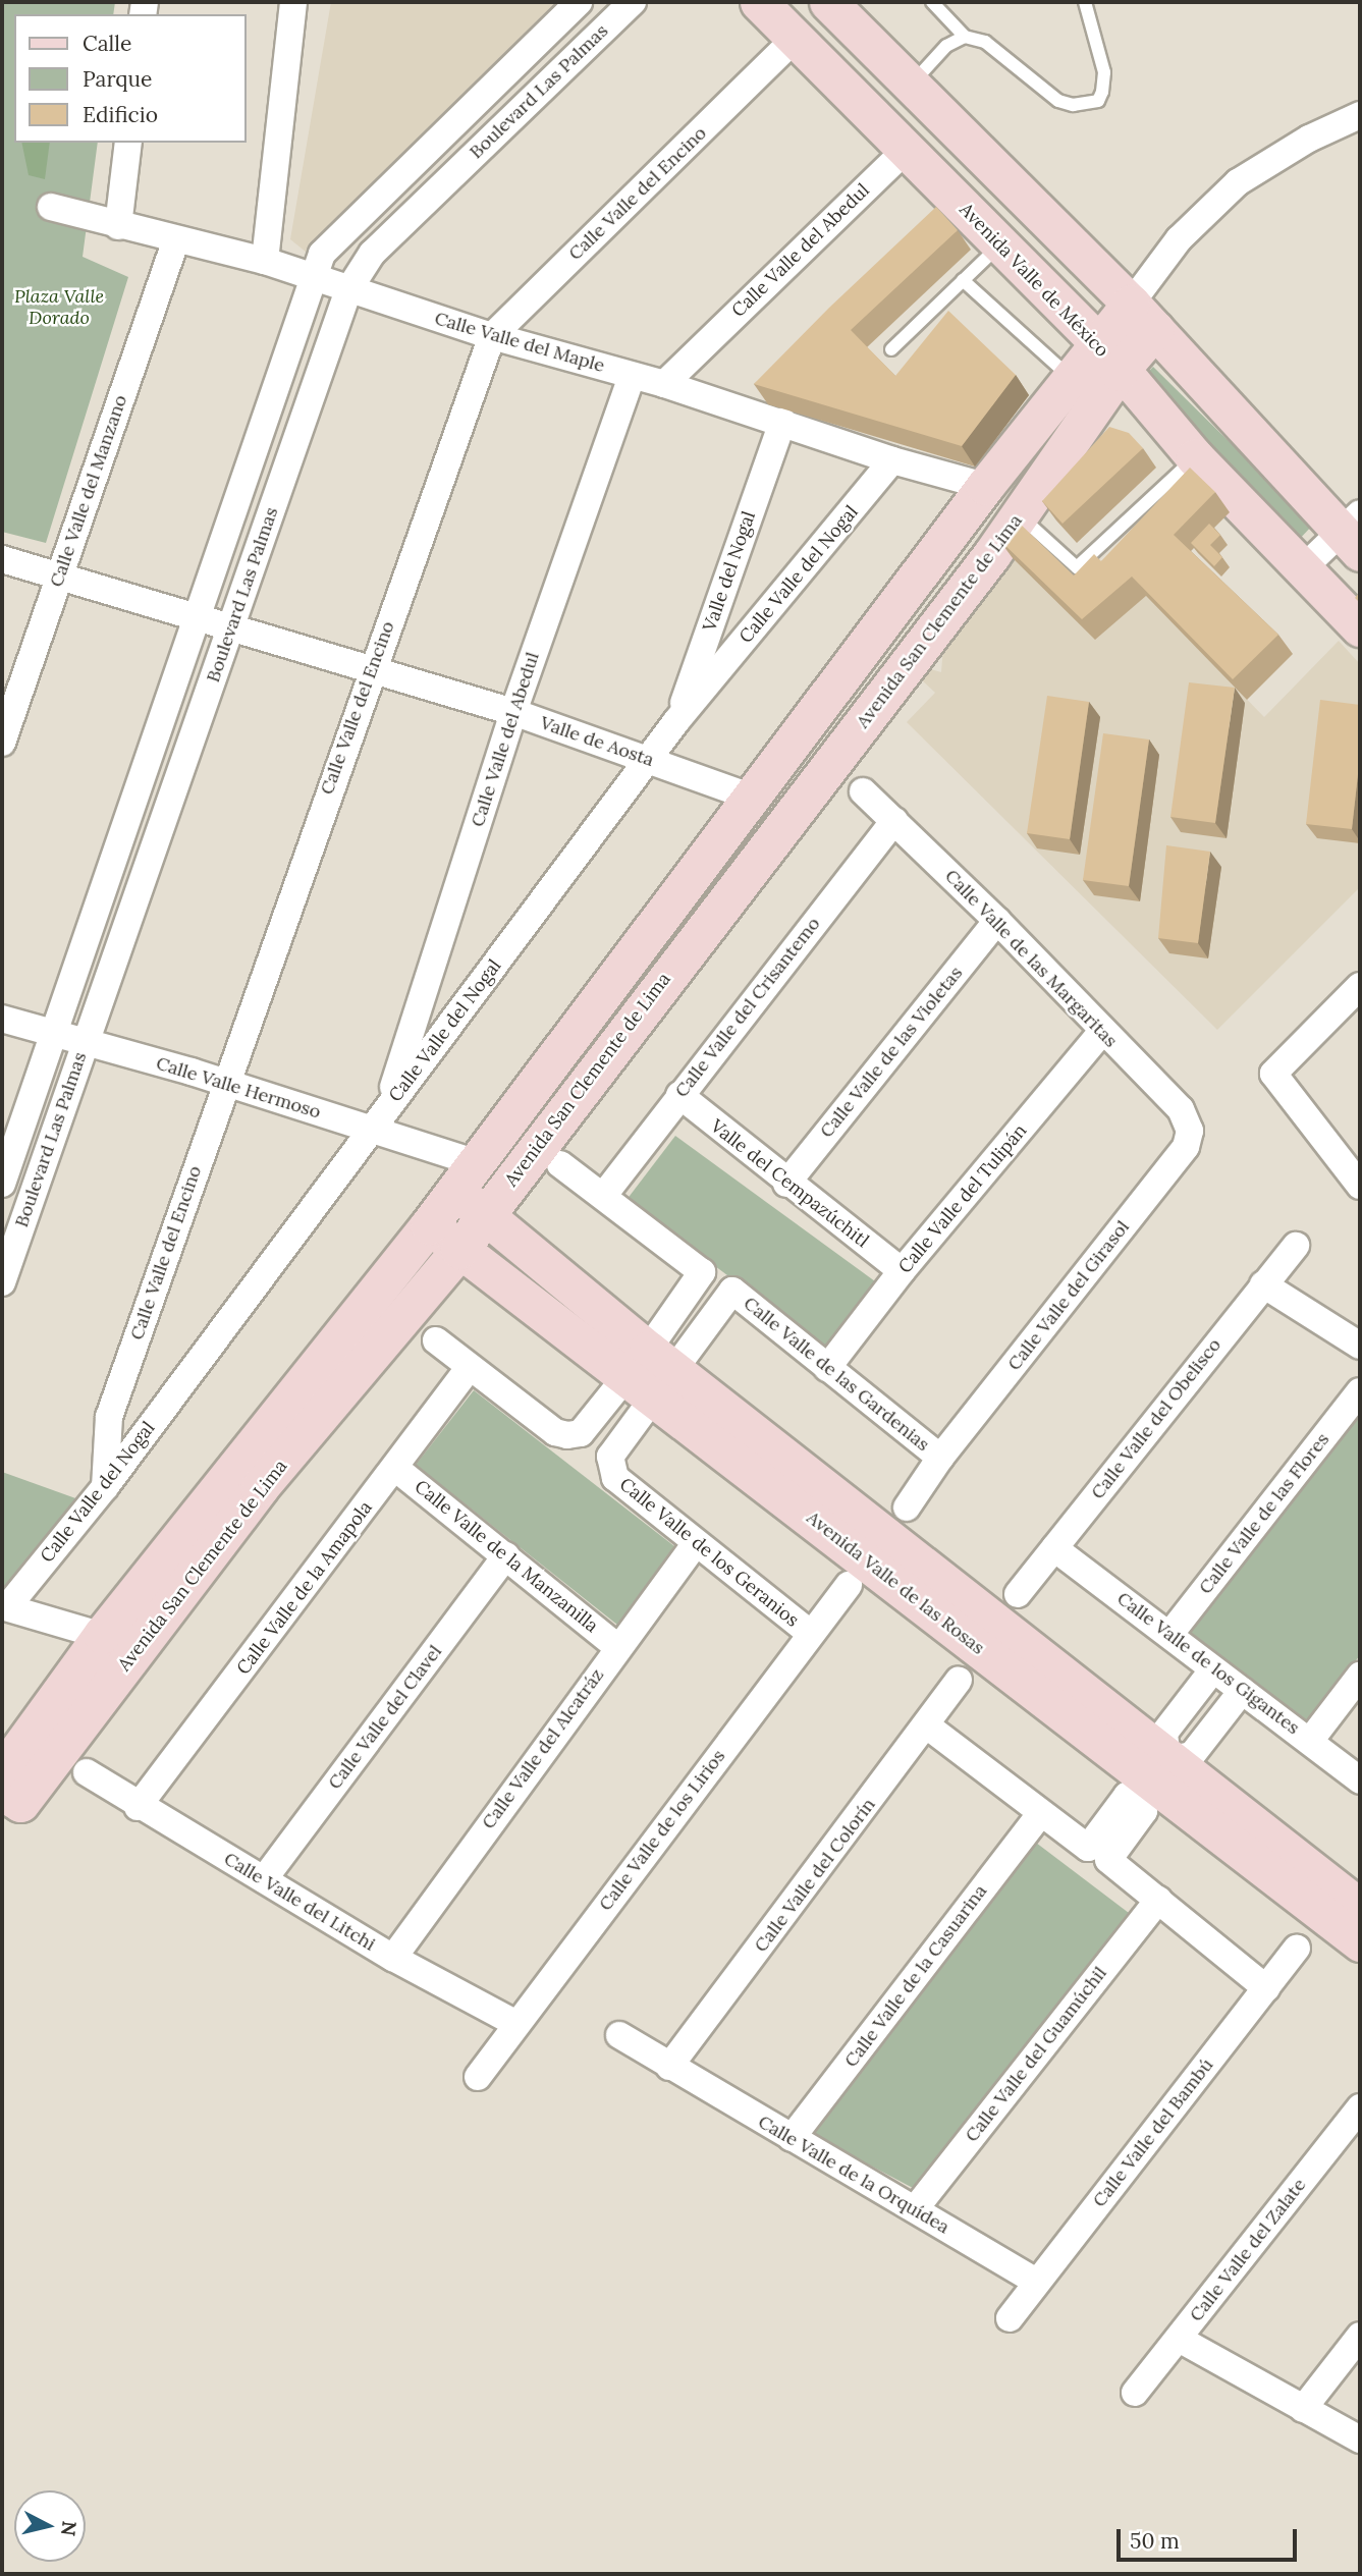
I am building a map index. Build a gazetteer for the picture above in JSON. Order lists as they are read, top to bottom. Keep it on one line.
{"streets":{"street":["Boulevard Las Palmas","Calle Valle del Encino","Calle Valle del Abedul","Avenida Valle de México","Calle Valle del Maple","Calle Valle del Manzano","Valle del Nogal","Calle Valle del Nogal","Avenida San Clemente de Lima","Valle de Aosta","Calle Valle de las Margaritas","Calle Valle del Crisantemo","Calle Valle de las Violetas","Calle Valle Hermoso","Valle del Cempazúchitl","Calle Valle del Tulipán","Calle Valle del Girasol","Calle Valle de las Gardenias","Calle Valle del Obelisco","Calle Valle de las Flores","Calle Valle de los Geranios","Calle Valle de la Manzanilla","Avenida Valle de las Rosas","Calle Valle de la Amapola","Calle Valle de los Gigantes","Calle Valle del Clavel","Calle Valle del Alcatráz","Calle Valle de los Lirios","Calle Valle del Colorín","Calle Valle del Litchi","Calle Valle de la Casuarina","Calle Valle del Guamúchil","Calle Valle del Bambú","Calle Valle de la Orquídea","Calle Valle del Zalate"]},"crossings":[["Boulevard Las Palmas","Calle Valle del Maple"],["Boulevard Las Palmas","Valle de Aosta"],["Boulevard Las Palmas","Calle Valle Hermoso"],["Calle Valle del Encino","Avenida Valle de México"],["Calle Valle del Encino","Calle Valle del Maple"],["Calle Valle del Encino","Calle Valle del Nogal"],["Calle Valle del Encino","Valle de Aosta"],["Calle Valle del Encino","Calle Valle Hermoso"],["Calle Valle del Abedul","Avenida Valle de México"],["Calle Valle del Abedul","Calle Valle del Maple"],["Calle Valle del Abedul","Calle Valle del Nogal"],["Calle Valle del Abedul","Valle de Aosta"],["Avenida Valle de México","Avenida San Clemente de Lima"],["Calle Valle del Maple","Calle Valle del Manzano"],["Calle Valle del Maple","Valle del Nogal"],["Calle Valle del Maple","Calle Valle del Nogal"],["Calle Valle del Maple","Avenida San Clemente de Lima"],["Calle Valle del Manzano","Valle de Aosta"],["Valle del Nogal","Calle Valle del Nogal"],["Calle Valle del Nogal","Valle de Aosta"],["Calle Valle del Nogal","Calle Valle Hermoso"],["Avenida San Clemente de Lima","Valle de Aosta"],["Avenida San Clemente de Lima","Calle Valle Hermoso"],["Avenida San Clemente de Lima","Avenida Valle de las Rosas"],["Calle Valle de las Margaritas","Calle Valle del Crisantemo"],["Calle Valle de las Margaritas","Calle Valle de las Violetas"],["Calle Valle de las Margaritas","Calle Valle del Tulipán"],["Calle Valle de las Margaritas","Calle Valle del Girasol"],["Calle Valle del Crisantemo","Valle del Cempazúchitl"],["Calle Valle de las Violetas","Valle del Cempazúchitl"],["Calle Valle Hermoso","Avenida Valle de las Rosas"],["Valle del Cempazúchitl","Calle Valle del Tulipán"],["Calle Valle del Tulipán","Calle Valle de las Gardenias"],["Calle Valle del Girasol","Calle Valle de las Gardenias"],["Calle Valle de las Gardenias","Calle Valle de los Geranios"],["Calle Valle de las Gardenias","Avenida Valle de las Rosas"],["Calle Valle del Obelisco","Calle Valle de los Gigantes"],["Calle Valle de las Flores","Calle Valle de los Gigantes"],["Calle Valle de los Geranios","Avenida Valle de las Rosas"],["Calle Valle de los Geranios","Calle Valle del Alcatráz"],["Calle Valle de los Geranios","Calle Valle de los Lirios"],["Calle Valle de la Manzanilla","Calle Valle de la Amapola"],["Calle Valle de la Manzanilla","Calle Valle del Clavel"],["Calle Valle de la Manzanilla","Calle Valle del Alcatráz"],["Calle Valle de la Amapola","Calle Valle del Litchi"],["Calle Valle del Clavel","Calle Valle del Litchi"],["Calle Valle del Alcatráz","Calle Valle del Litchi"],["Calle Valle de los Lirios","Calle Valle del Litchi"],["Calle Valle del Colorín","Calle Valle de la Orquídea"],["Calle Valle de la Casuarina","Calle Valle de la Orquídea"],["Calle Valle del Guamúchil","Calle Valle de la Orquídea"],["Calle Valle del Bambú","Calle Valle de la Orquídea"]],"parks":["Plaza Valle Dorado"],"legend":["Calle","Parque","Edificio"],"scale_bar":"50 m","north":"right"}
